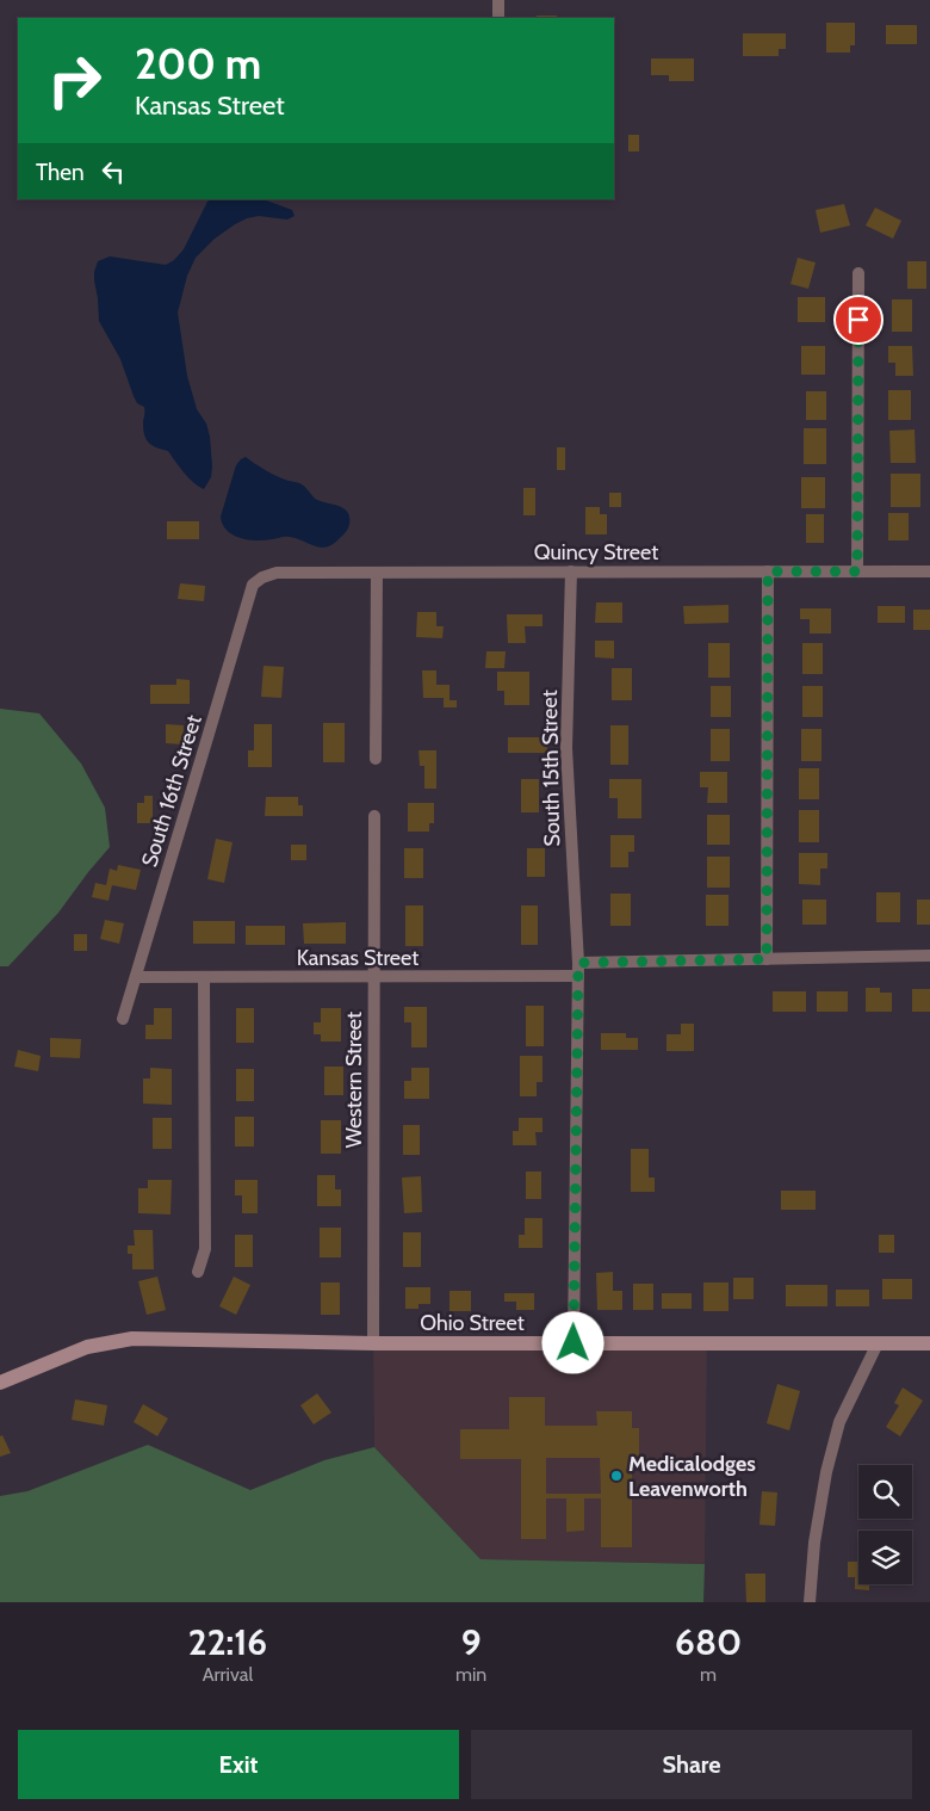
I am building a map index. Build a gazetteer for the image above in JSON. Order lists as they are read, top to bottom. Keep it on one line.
{"streets":{"street":["Quincy Street","South 15th Street","South 16th Street","Kansas Street","Western Street","Ohio Street"]},"crossings":[["Quincy Street","South 15th Street"],["Quincy Street","South 16th Street"],["South 15th Street","Kansas Street"],["South 16th Street","Kansas Street"],["Kansas Street","Western Street"],["Western Street","Ohio Street"]],"places":["Medicalodges Leavenworth"],"page":{"turn":["200 m","Kansas Street"],"then":"Then","eta":["22:16","Arrival","9","min","680","m"],"buttons":["Exit","Share"]}}
